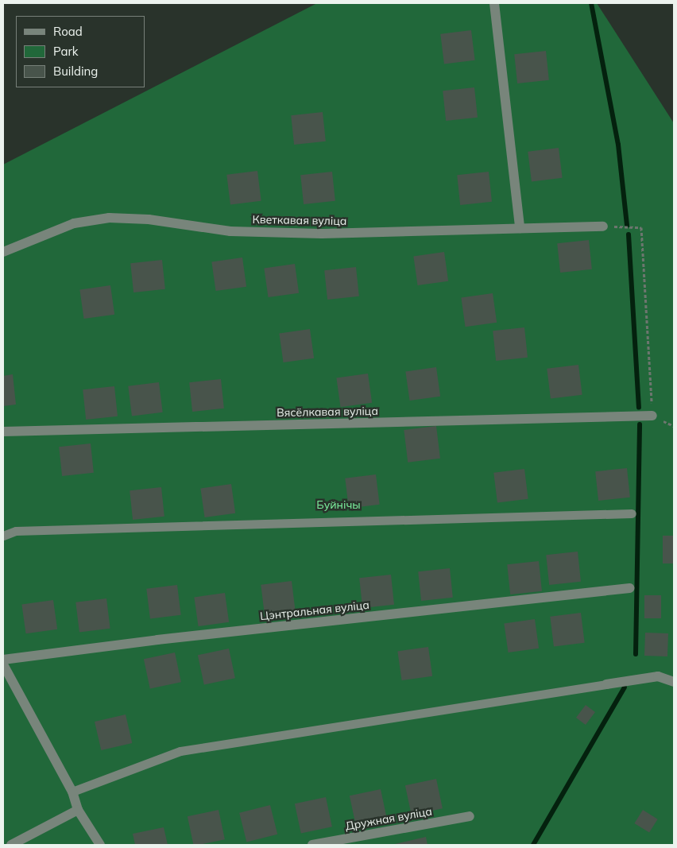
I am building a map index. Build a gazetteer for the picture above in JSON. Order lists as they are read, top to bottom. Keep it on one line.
{"streets":{"street":["Кветкавая вуліца","Вясёлкавая вуліца","Цэнтральная вуліца","Дружная вуліца"]},"parks":["Буйнічы"],"legend":["Road","Park","Building"]}
